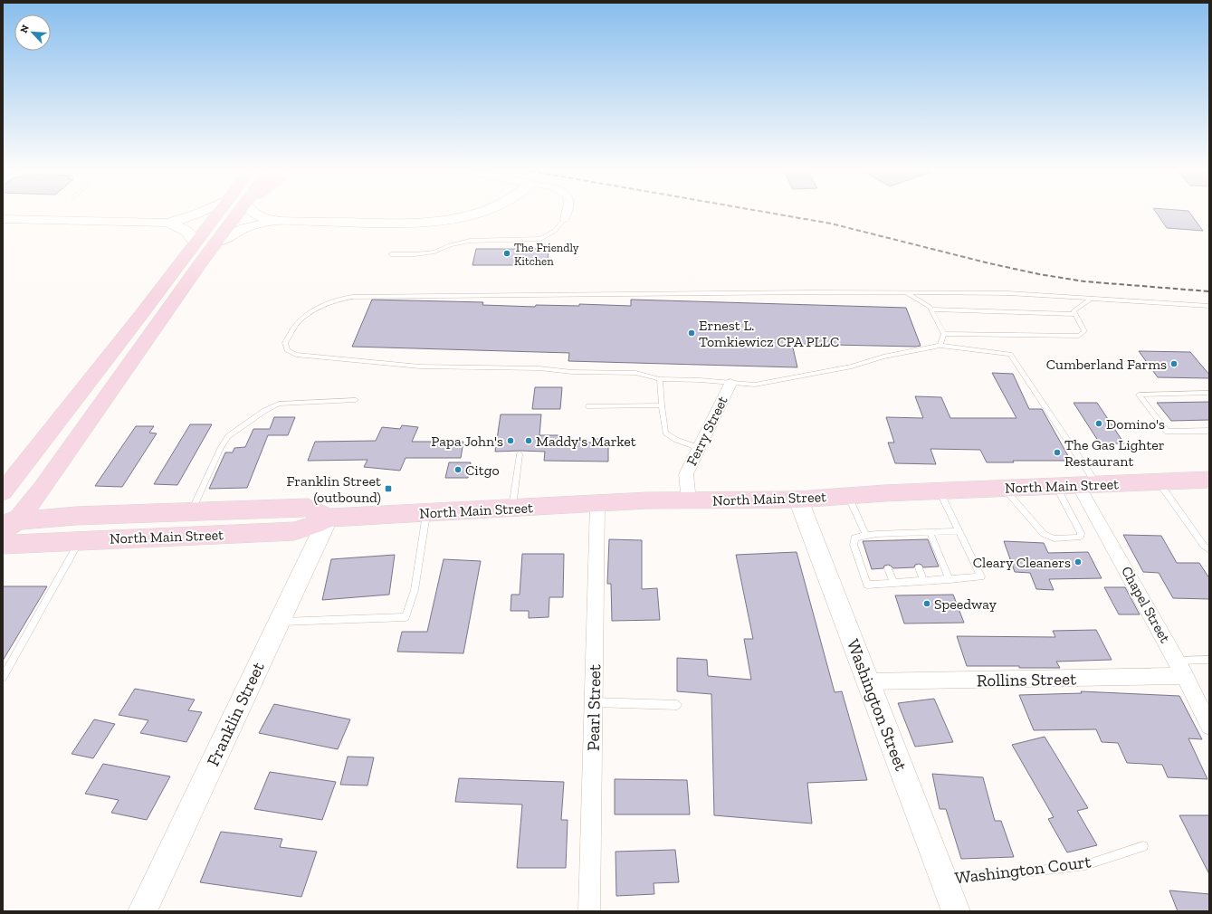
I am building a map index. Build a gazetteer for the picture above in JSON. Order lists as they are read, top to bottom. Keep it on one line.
{"streets":{"main road":["North Main Street"],"street":["Ferry Street","Chapel Street","Rollins Street","Washington Street","Pearl Street","Franklin Street"],"lane":["Washington Court"]},"crossings":[["Ferry Street","North Main Street"],["North Main Street","Chapel Street"],["North Main Street","Washington Street"],["North Main Street","Pearl Street"],["North Main Street","Franklin Street"],["Chapel Street","Rollins Street"],["Rollins Street","Washington Street"],["Washington Street","Washington Court"]],"places":{"other":["The Friendly Kitchen","Ernest L. Tomkiewicz CPA PLLC","Cumberland Farms","Domino's","Papa John's","Maddy's Market","The Gas Lighter Restaurant","Citgo","Cleary Cleaners","Speedway"],"transit":["Franklin Street (outbound)"]},"north":"top left"}
